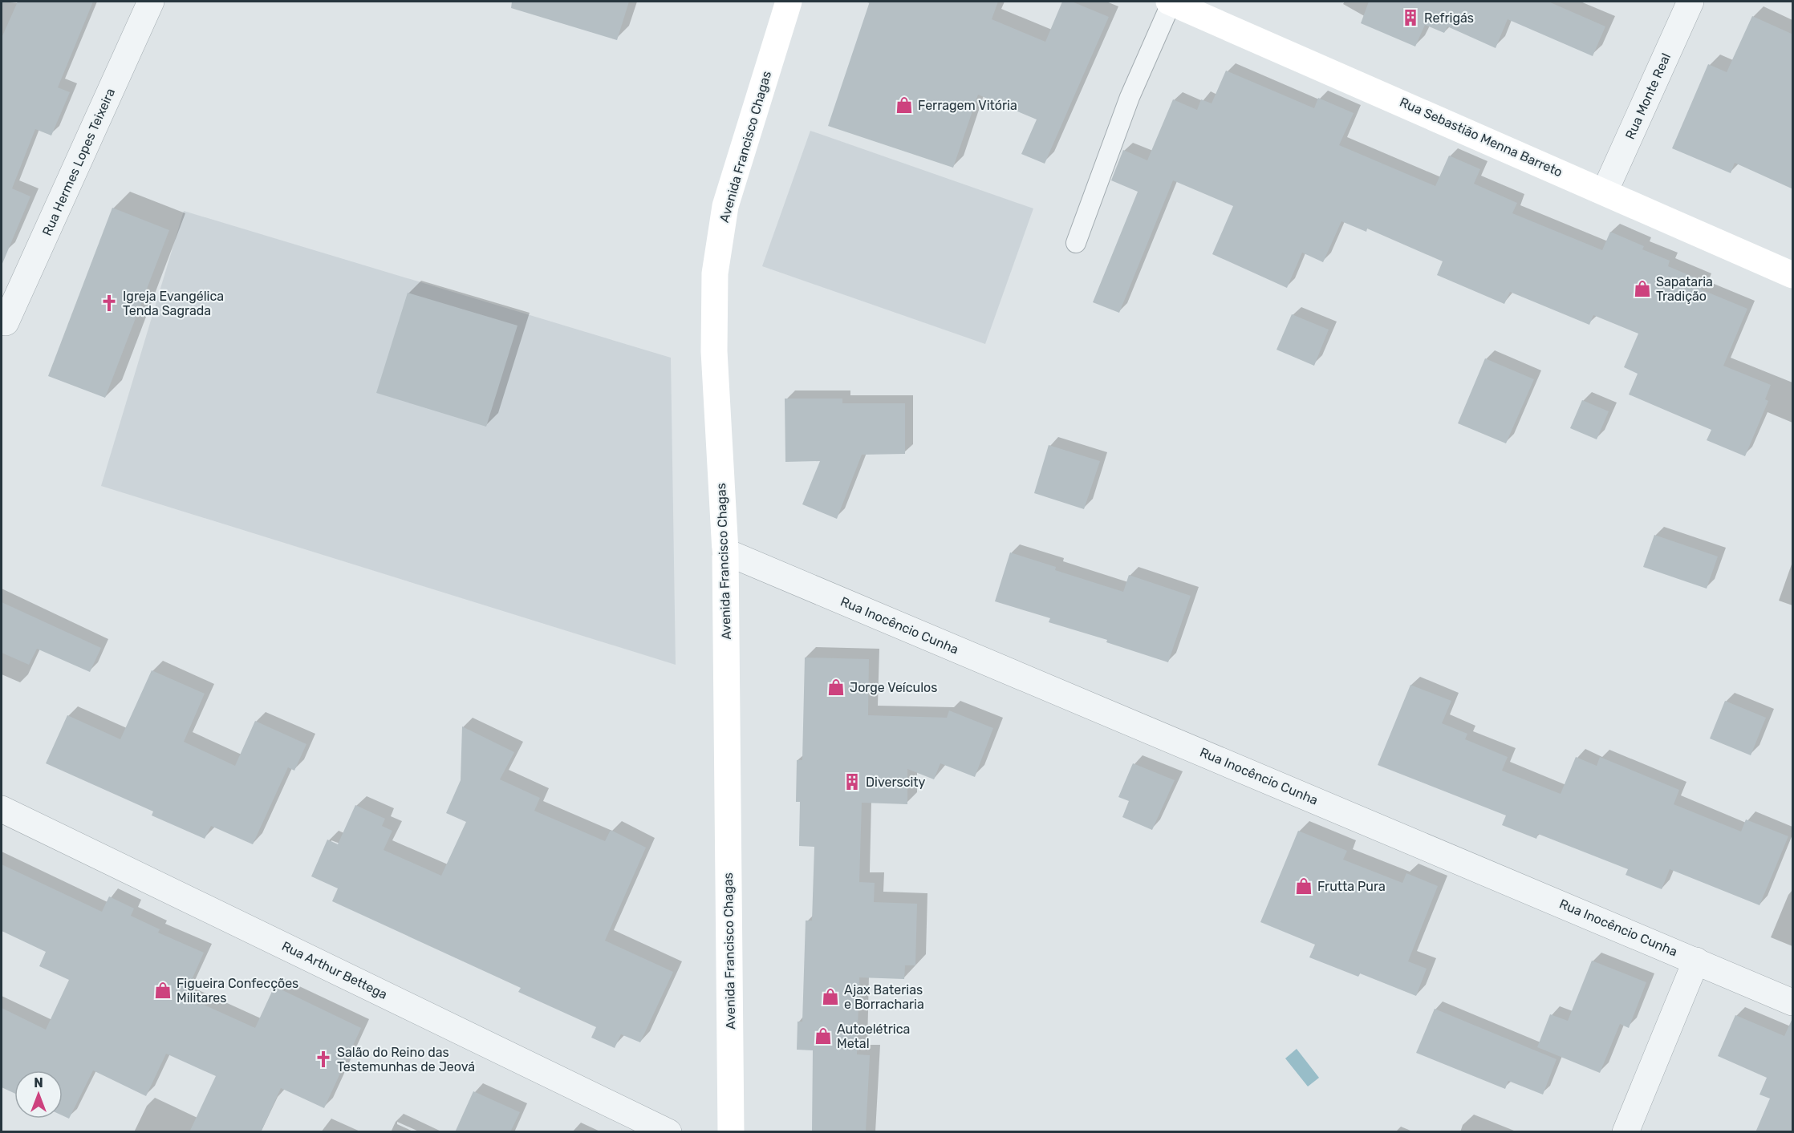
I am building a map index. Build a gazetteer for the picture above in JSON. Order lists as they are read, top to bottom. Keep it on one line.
{"streets":{"main road":["Rua Sebastião Menna Barreto","Avenida Francisco Chagas"],"street":["Rua Monte Real","Rua Hermes Lopes Teixeira","Rua Inocêncio Cunha","Rua Arthur Bettega"]},"crossings":[["Rua Monte Real","Rua Sebastião Menna Barreto"],["Avenida Francisco Chagas","Rua Inocêncio Cunha"]],"places":{"building":["Refrigás","Diverscity"],"shop":["Ferragem Vitória","Sapataria Tradição","Jorge Veículos","Frutta Pura","Figueira Confecções Militares","Ajax Baterias e Borracharia","Autoelétrica Metal"],"church":["Igreja Evangélica Tenda Sagrada","Salão do Reino das Testemunhas de Jeová"]},"north":"top"}
